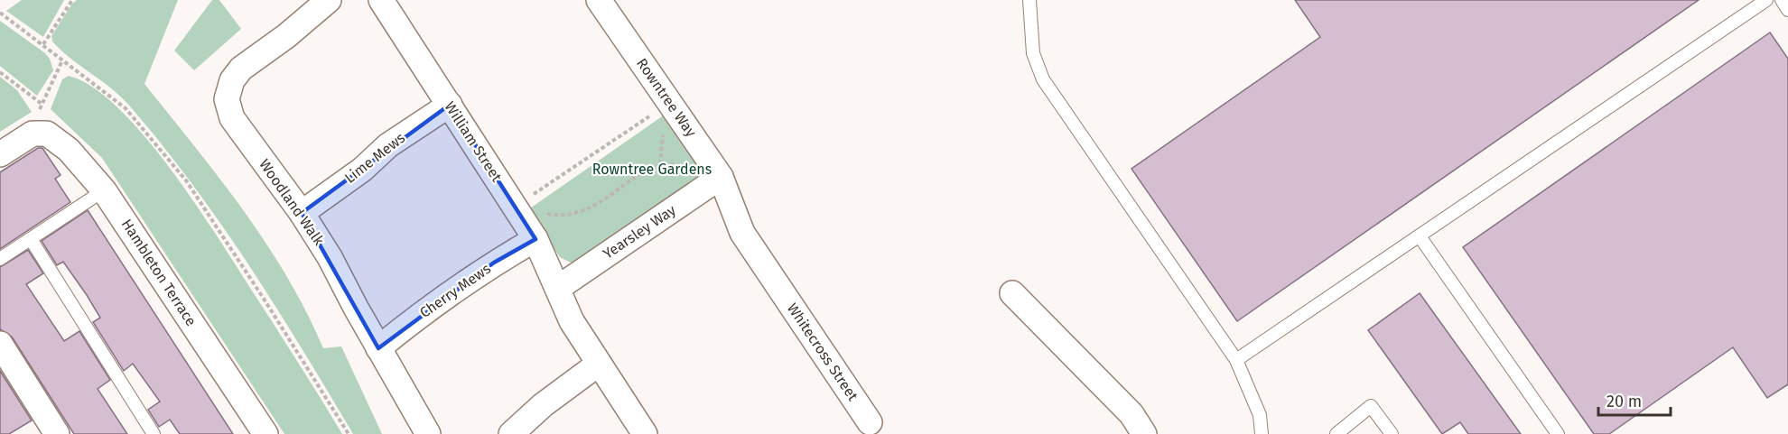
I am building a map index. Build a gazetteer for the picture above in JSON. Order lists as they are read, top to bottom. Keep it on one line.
{"streets":{"street":["Rowntree Way","William Street","Lime Mews","Woodland Walk","Yearsley Way","Hambleton Terrace","Cherry Mews","Whitecross Street"]},"crossings":[["Rowntree Way","Yearsley Way"],["Rowntree Way","Whitecross Street"],["William Street","Lime Mews"],["William Street","Yearsley Way"],["William Street","Cherry Mews"],["Lime Mews","Woodland Walk"],["Woodland Walk","Cherry Mews"]],"parks":["Rowntree Gardens"],"scale_bar":"20 m"}
